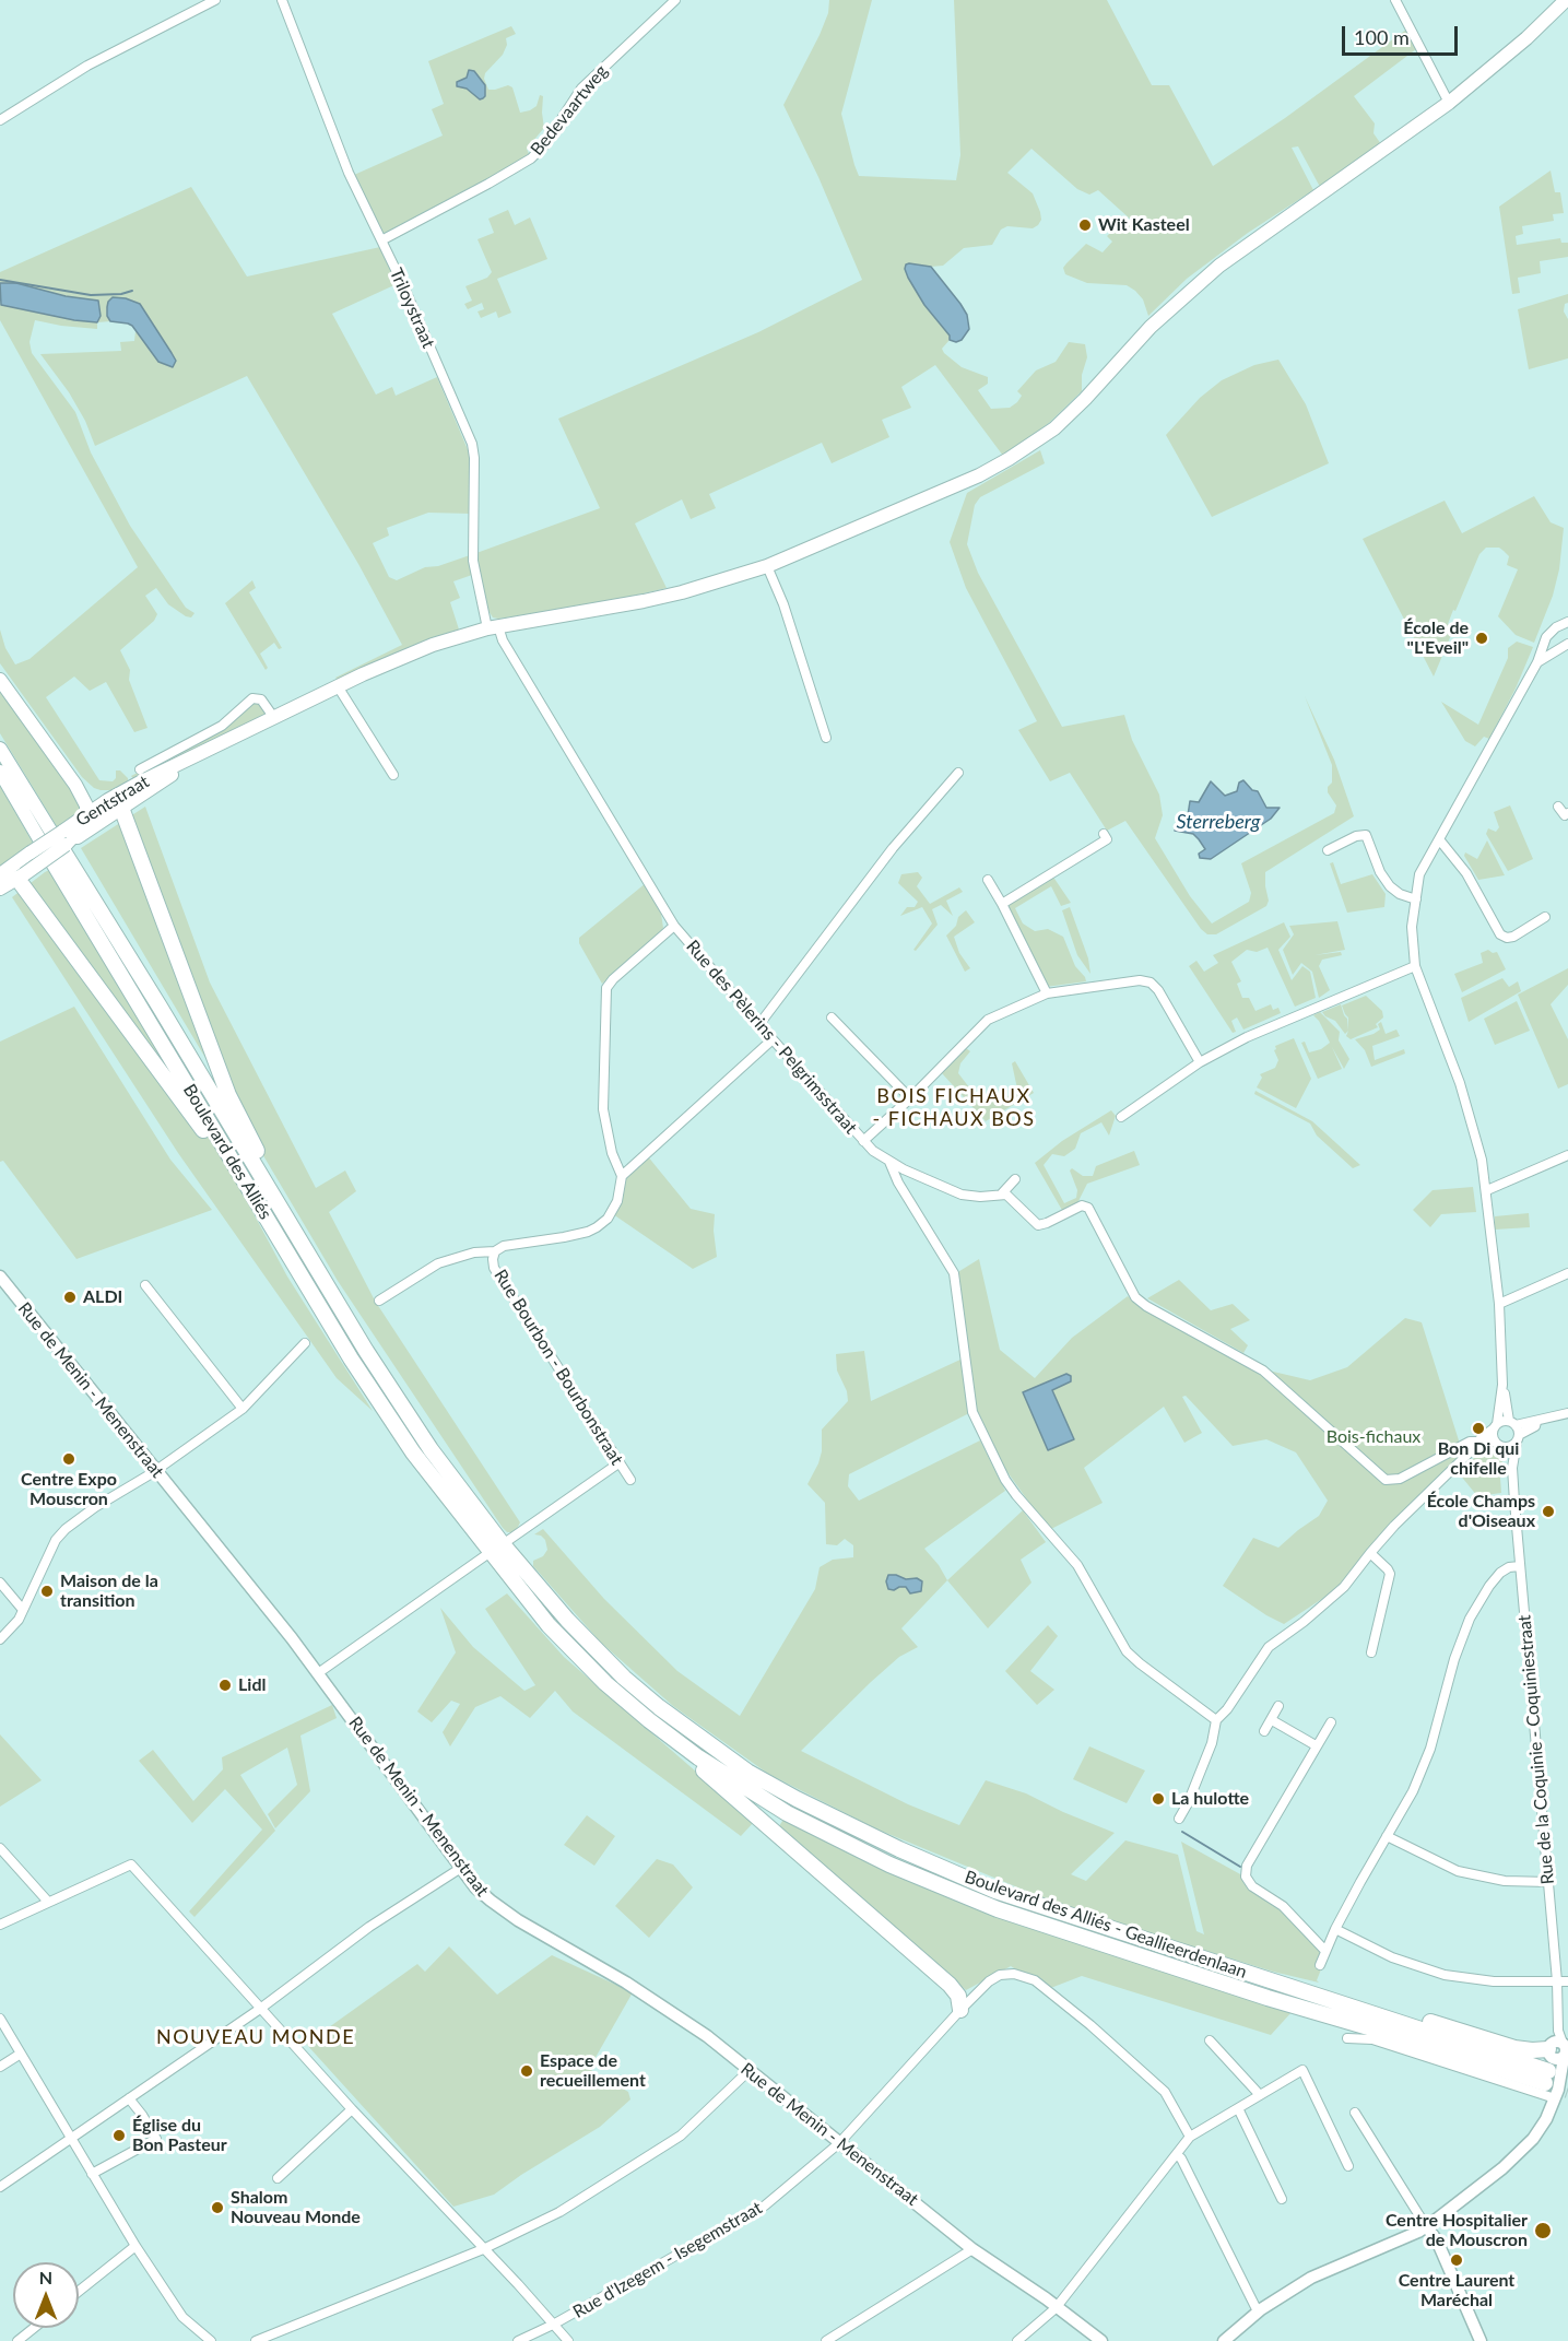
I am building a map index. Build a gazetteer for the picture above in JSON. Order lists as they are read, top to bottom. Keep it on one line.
{"streets":{"highway":["Boulevard des Alliés","Boulevard des Alliés - Geallieerdenlaan"],"main road":["Gentstraat"],"street":["Bedevaartweg","Triloystraat","Rue des Pèlerins - Pelgrimsstraat","Rue Bourbon - Bourbonstraat","Rue de Menin - Menenstraat","Rue de la Coquinie - Coquiniestraat","Rue d'Izegem - Isegemstraat"]},"crossings":[["Bedevaartweg","Triloystraat"],["Triloystraat","Rue des Pèlerins - Pelgrimsstraat"],["Boulevard des Alliés","Boulevard des Alliés - Geallieerdenlaan"],["Rue de Menin - Menenstraat","Rue d'Izegem - Isegemstraat"],["Rue de la Coquinie - Coquiniestraat","Boulevard des Alliés - Geallieerdenlaan"]],"districts":["BOIS FICHAUX - FICHAUX BOS","NOUVEAU MONDE"],"water":["Sterreberg"],"parks":["Bois-fichaux"],"places":["Wit Kasteel","École de \"L'Eveil\"","ALDI","Bon Di qui chifelle","Centre Expo Mouscron","École Champs d'Oiseaux","Maison de la transition","Lidl","La hulotte","Espace de recueillement","Église du Bon Pasteur","Shalom Nouveau Monde","Centre Hospitalier de Mouscron","Centre Laurent Maréchal"],"scale_bar":"100 m","north":"top"}
